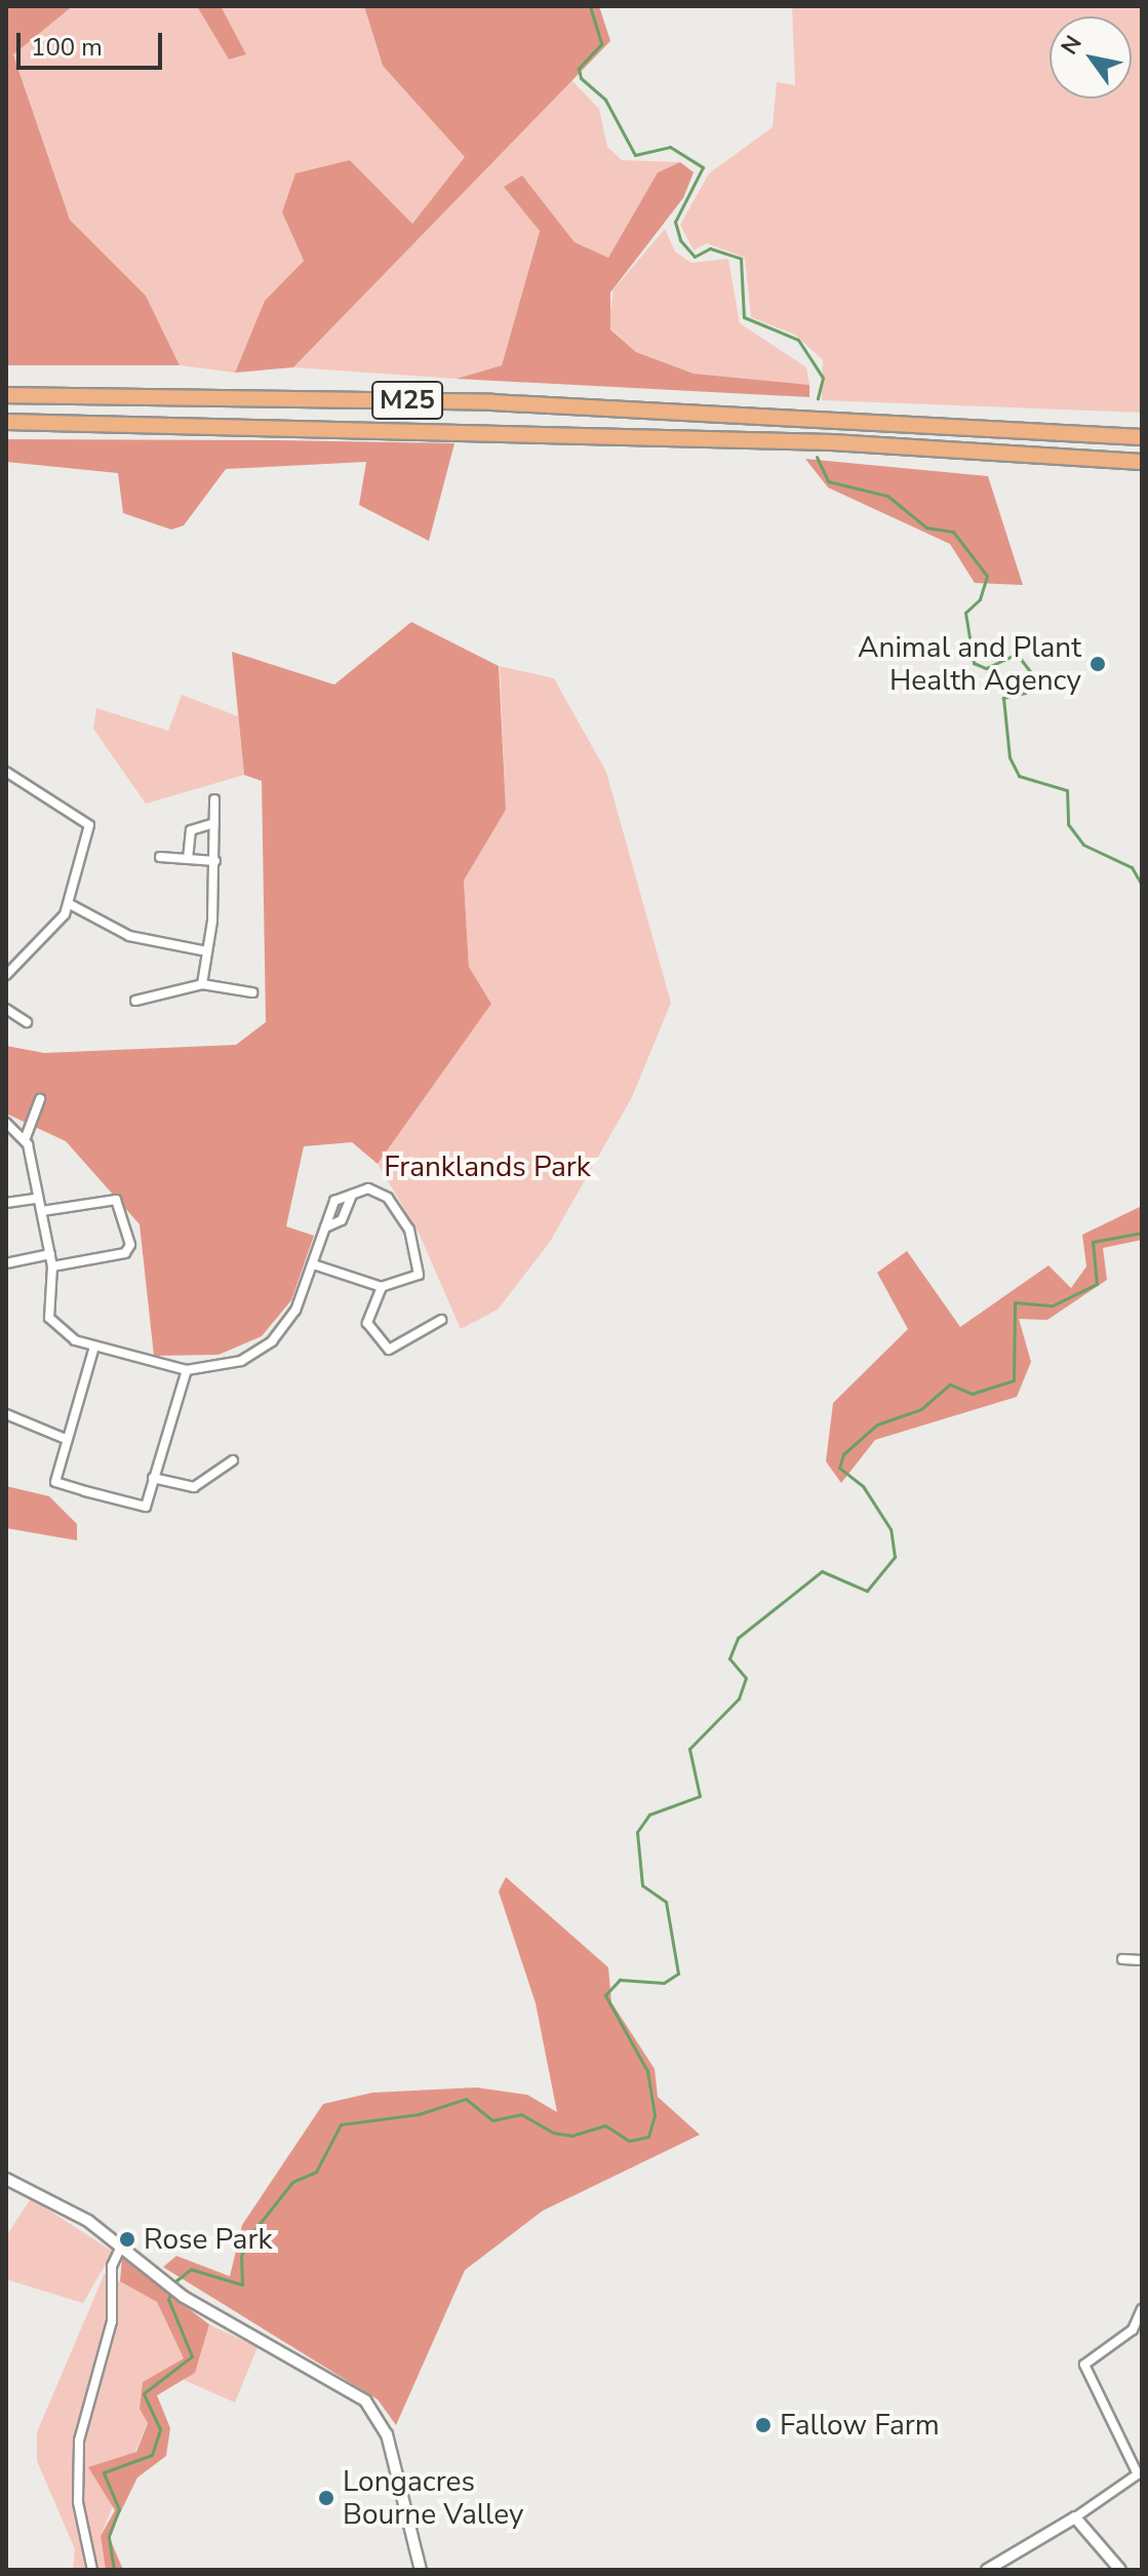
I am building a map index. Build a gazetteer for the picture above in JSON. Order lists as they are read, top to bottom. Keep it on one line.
{"streets":{"highway":["M25"]},"parks":["Franklands Park"],"places":["Animal and Plant Health Agency","Rose Park","Fallow Farm","Longacres Bourne Valley"],"scale_bar":"100 m","north":"top left"}
